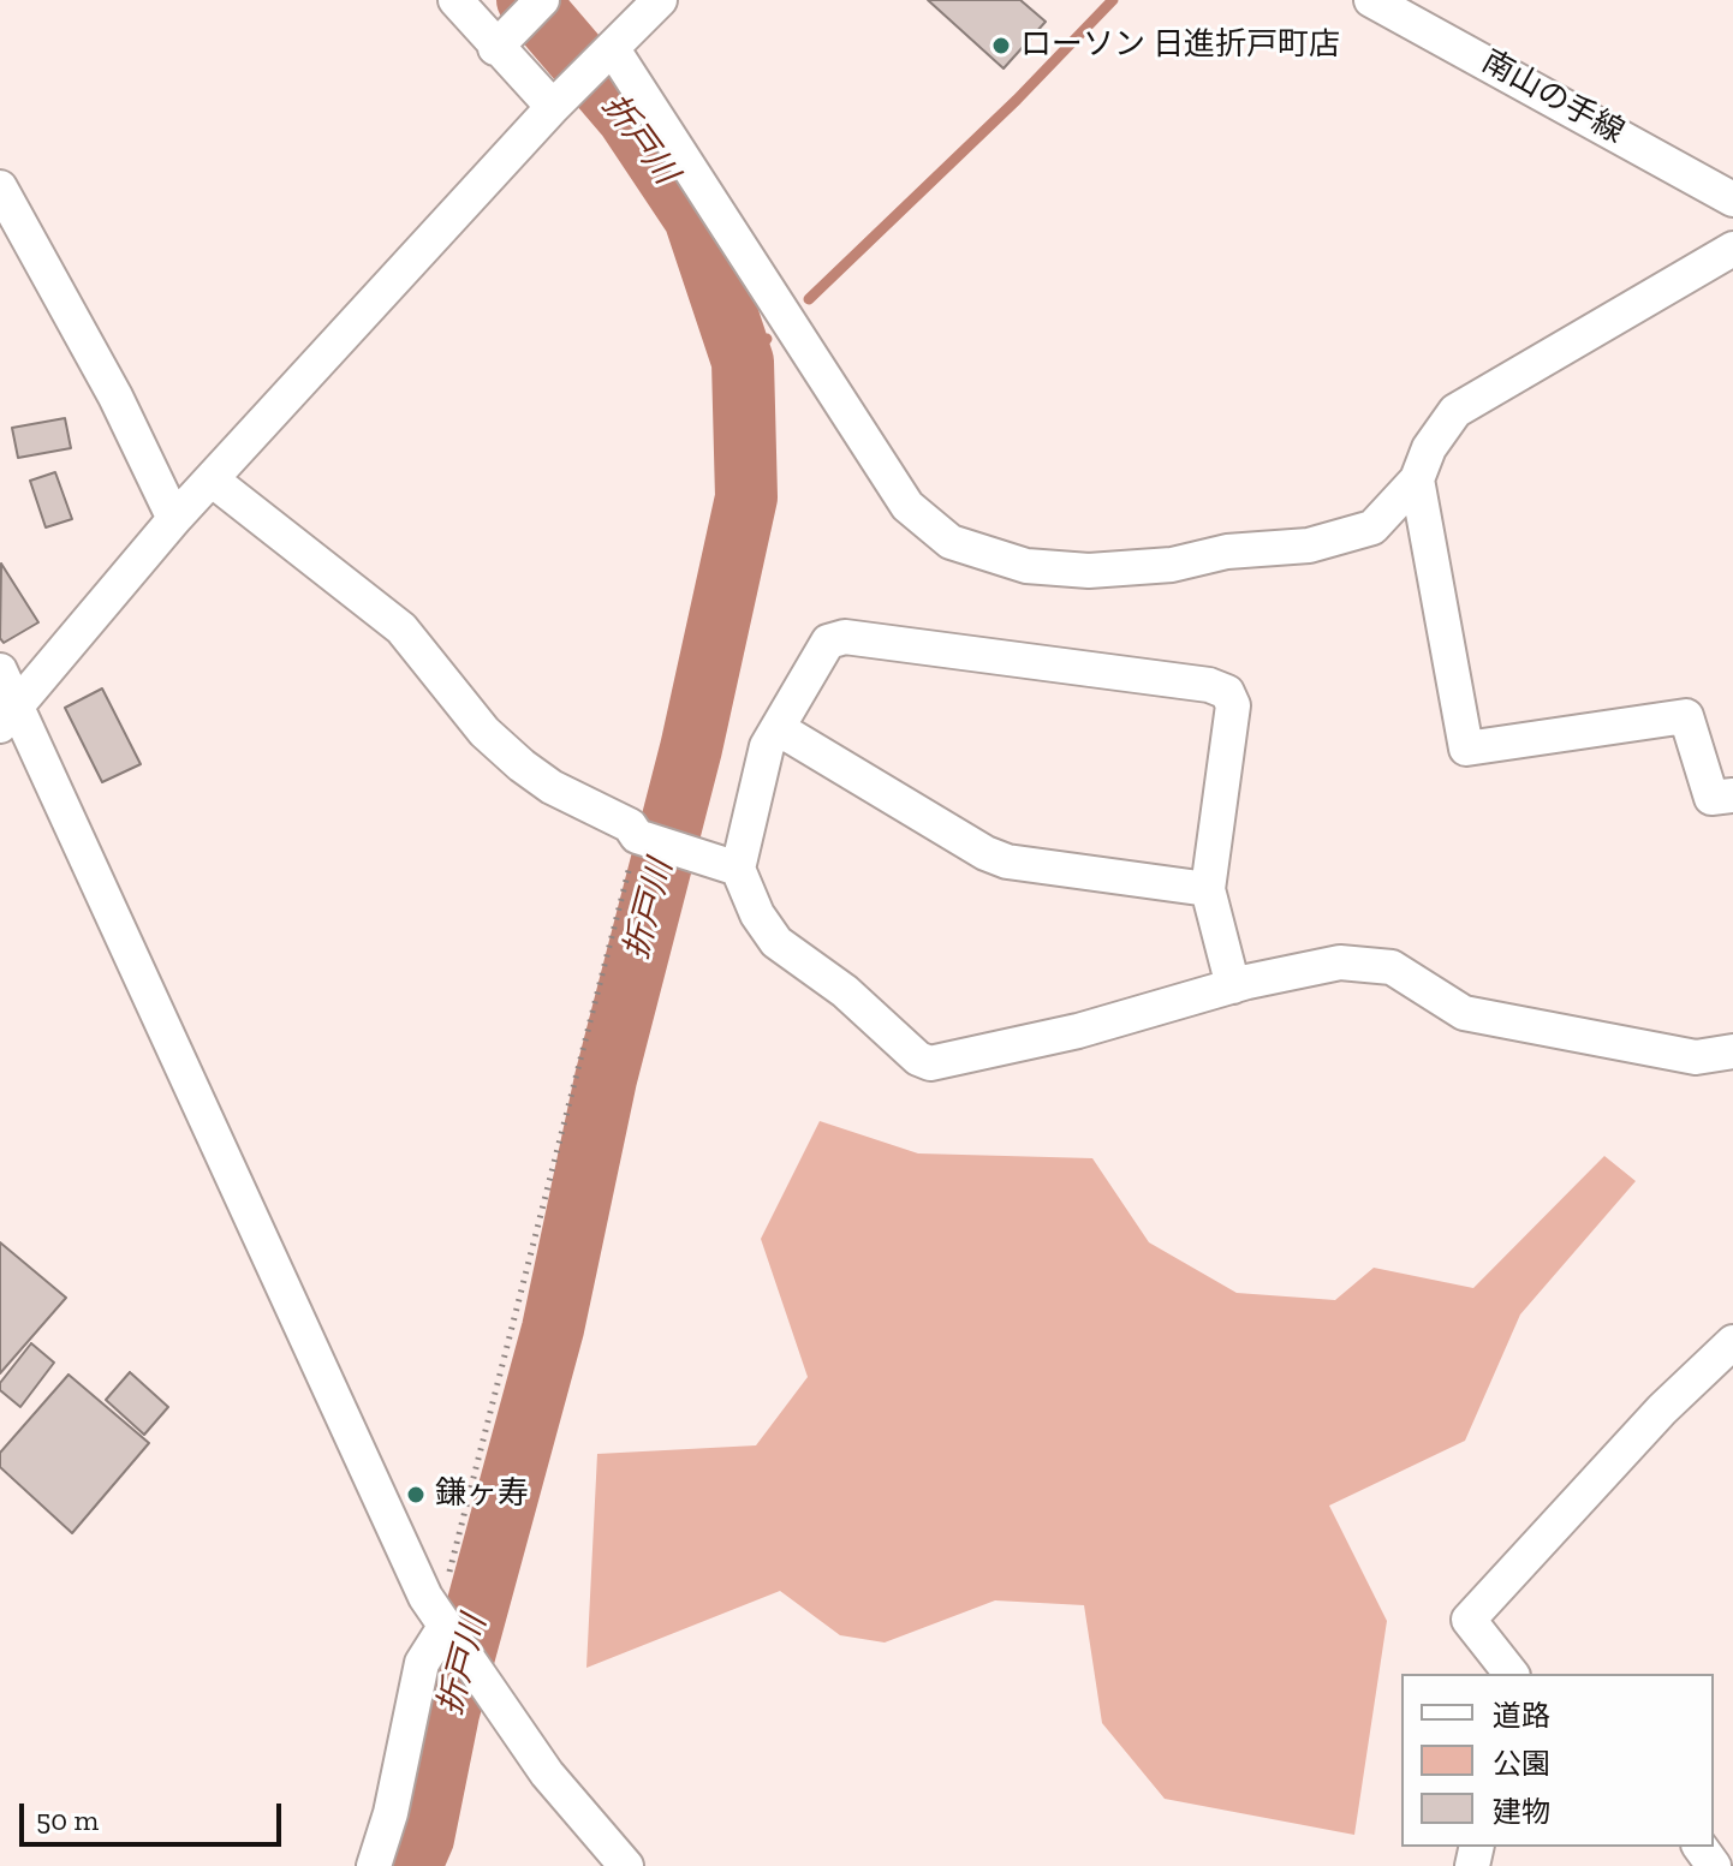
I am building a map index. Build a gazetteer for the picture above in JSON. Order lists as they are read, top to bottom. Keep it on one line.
{"streets":{"street":["南山の手線"]},"water":["折戸川"],"places":["ローソン 日進折戸町店","鎌ヶ寿"],"legend":["道路","公園","建物"],"scale_bar":"50 m"}
